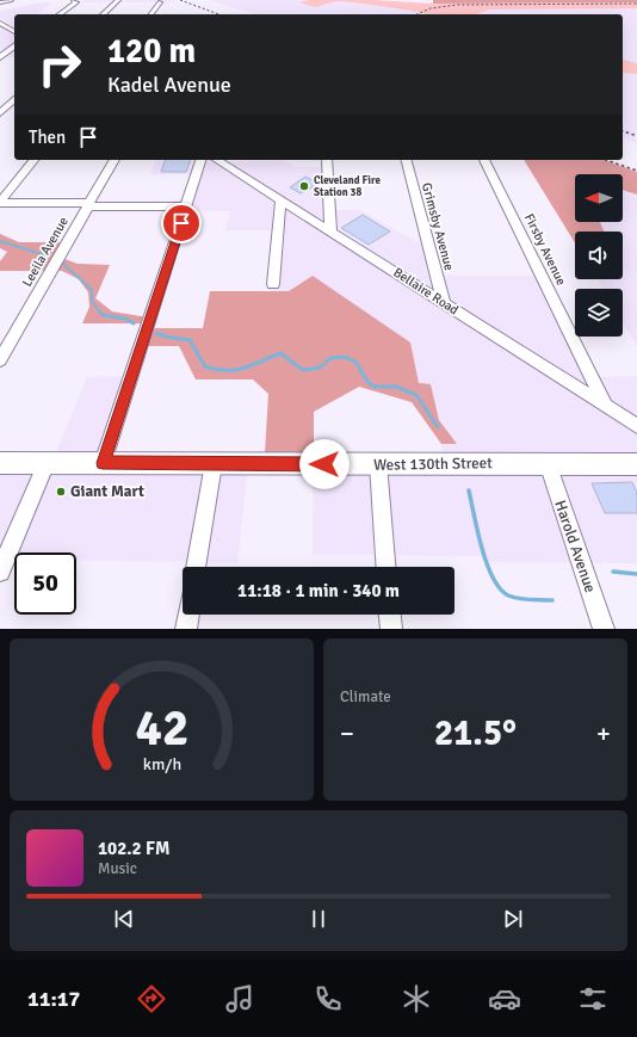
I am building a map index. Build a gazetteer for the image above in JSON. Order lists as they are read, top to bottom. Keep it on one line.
{"streets":{"main road":["West 130th Street"],"street":["Grimsby Avenue","Firsby Avenue","Leeila Avenue","Bellaire Road","Harold Avenue"]},"crossings":[["Grimsby Avenue","Bellaire Road"],["Firsby Avenue","Bellaire Road"],["West 130th Street","Harold Avenue"]],"places":["Cleveland Fire Station 38","Giant Mart"],"north":"left","page":{"turn":["120 m","Kadel Avenue"],"then":"Then","limit":"50","trip":"11:18 · 1 min · 340 m","tile":"Climate","heat":["−","21.5°","+"],"song":["102.2 FM","Music"],"tabs":"11:17","gauge":["42","km/h"]}}
